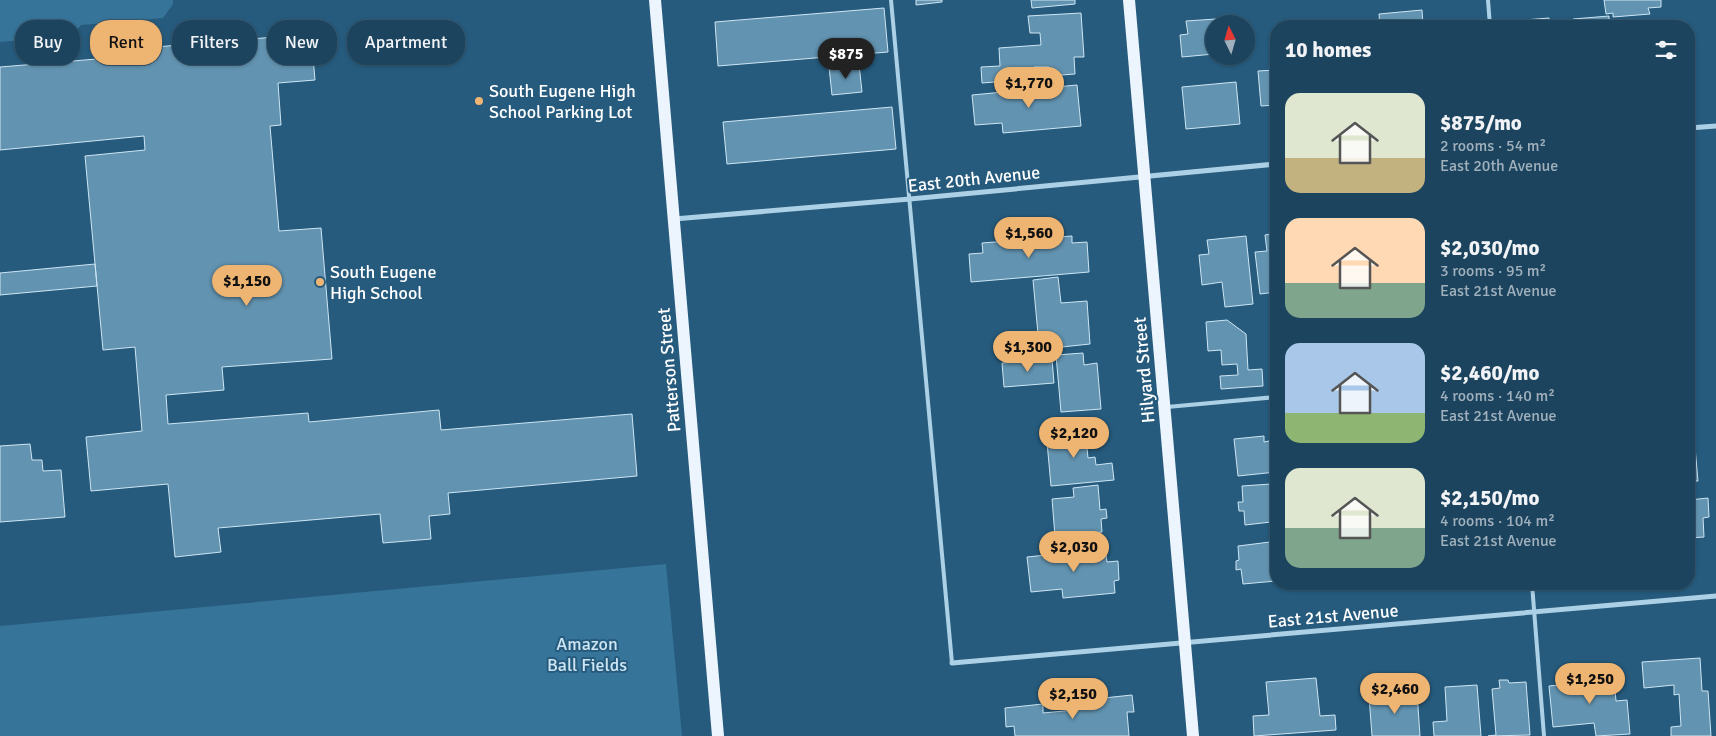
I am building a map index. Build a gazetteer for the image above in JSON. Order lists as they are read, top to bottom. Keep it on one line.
{"streets":{"main road":["Patterson Street","Hilyard Street"],"street":["East 20th Avenue","East 21st Avenue"]},"crossings":[["East 20th Avenue","Patterson Street"],["East 20th Avenue","Hilyard Street"],["Hilyard Street","East 21st Avenue"]],"parks":["Amazon Ball Fields"],"places":["South Eugene High School Parking Lot","South Eugene High School"],"north":"top","page":{"chip":["Buy","Rent","Filters","New","Apartment"],"heading":"10 homes","price":["$875","$1,770","$1,560","$1,150","$1,300","$2,120","$2,030","$1,250","$2,460","$2,150"],"list":[{"name":"$875/mo","note":"2 rooms · 54 m² · East 20th Avenue"},{"name":"$2,030/mo","note":"3 rooms · 95 m² · East 21st Avenue"},{"name":"$2,460/mo","note":"4 rooms · 140 m² · East 21st Avenue"},{"name":"$2,150/mo","note":"4 rooms · 104 m² · East 21st Avenue"}]}}
